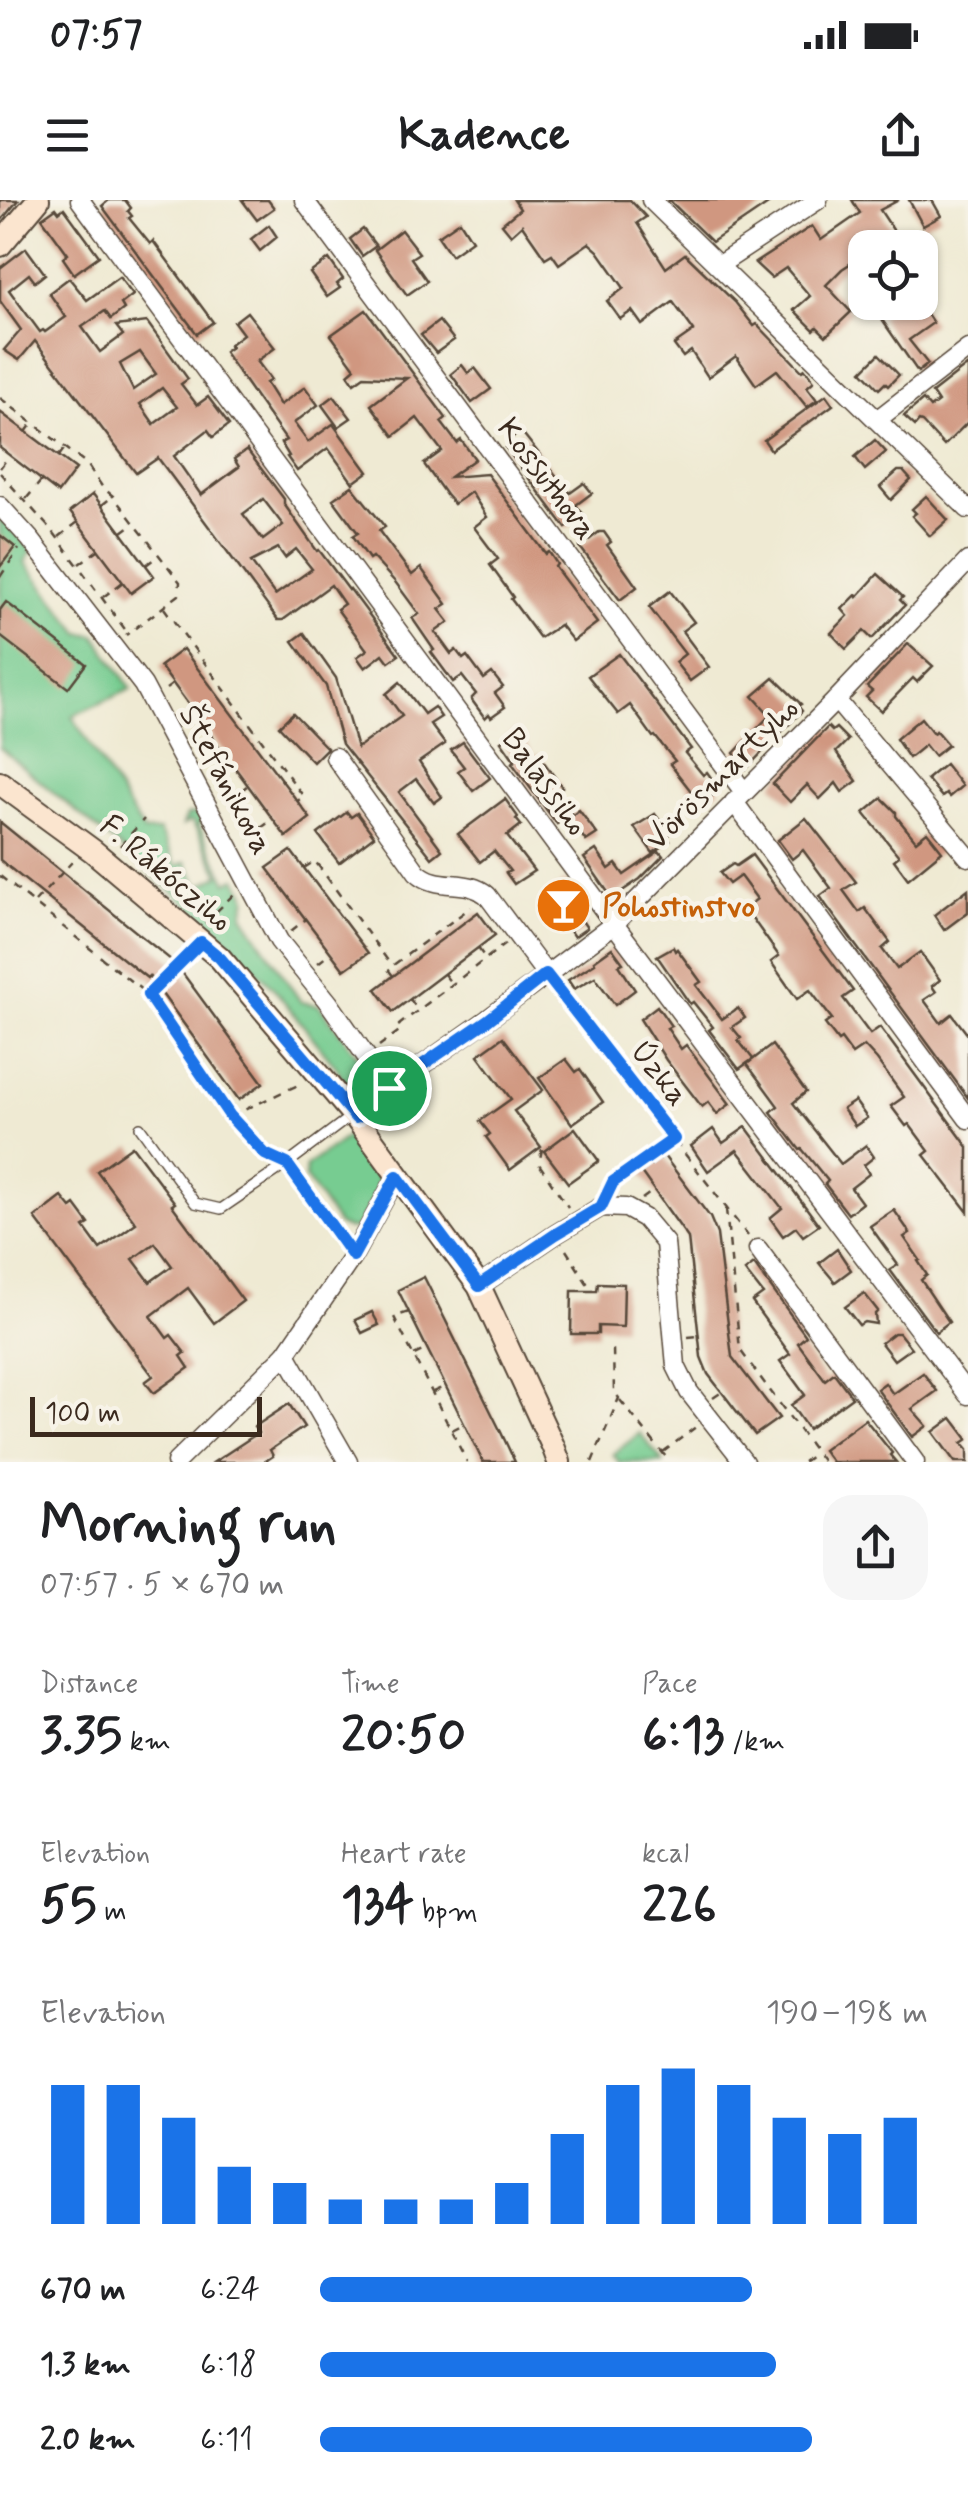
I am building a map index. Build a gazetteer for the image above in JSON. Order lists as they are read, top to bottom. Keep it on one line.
{"streets":{"street":["Kossuthova","Vörösmartyho","Štefánikova","Balassiho","F. Rákócziho"],"path":["Úzka"]},"crossings":[["Kossuthova","Vörösmartyho"],["Vörösmartyho","Štefánikova"],["Vörösmartyho","Balassiho"],["Vörösmartyho","F. Rákócziho"],["Vörösmartyho","Úzka"]],"places":{"bar":["Pohostinstvo"]},"scale_bar":"100 m","page":{"status":"07:57","header":"Kadence","scale":"100 m","heading":["Morning run","07:57 · 5 × 670 m"],"stats":[["Distance","3.35 km"],["Time","20:50"],["Pace","6:13 /km"],["Elevation","55 m"],["Heart rate","134 bpm"],["kcal","226"]],"chart":["Elevation","190–198 m"],"list":[{"name":"670 m","note":"6:24"},{"name":"1.3 km","note":"6:18"},{"name":"2.0 km","note":"6:11"}]}}
